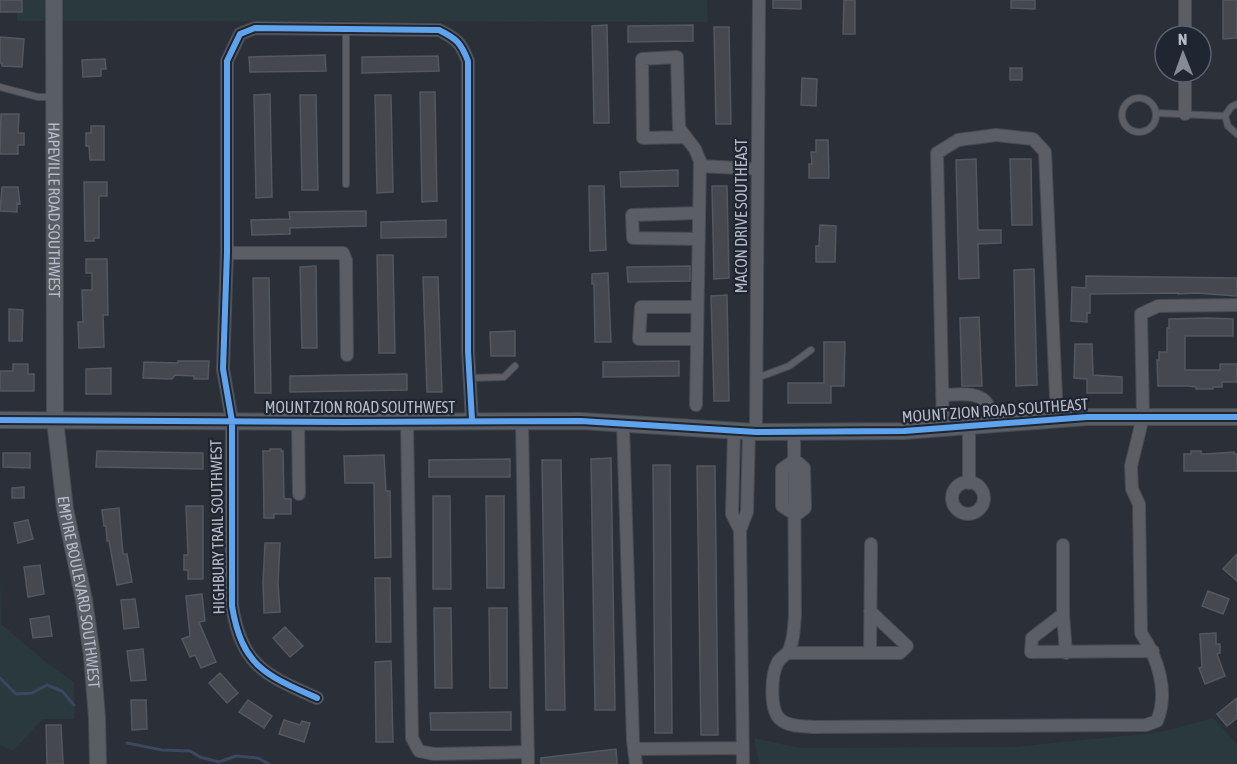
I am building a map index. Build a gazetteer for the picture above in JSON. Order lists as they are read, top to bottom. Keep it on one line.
{"streets":{"street":["HAPEVILLE ROAD SOUTHWEST","MACON DRIVE SOUTHEAST","MOUNT ZION ROAD SOUTHWEST","MOUNT ZION ROAD SOUTHEAST","HIGHBURY TRAIL SOUTHWEST","EMPIRE BOULEVARD SOUTHWEST"]},"crossings":[["HAPEVILLE ROAD SOUTHWEST","MOUNT ZION ROAD SOUTHWEST"],["HAPEVILLE ROAD SOUTHWEST","EMPIRE BOULEVARD SOUTHWEST"],["MACON DRIVE SOUTHEAST","MOUNT ZION ROAD SOUTHWEST"],["MACON DRIVE SOUTHEAST","MOUNT ZION ROAD SOUTHEAST"],["MOUNT ZION ROAD SOUTHWEST","MOUNT ZION ROAD SOUTHEAST"],["MOUNT ZION ROAD SOUTHWEST","HIGHBURY TRAIL SOUTHWEST"],["MOUNT ZION ROAD SOUTHWEST","EMPIRE BOULEVARD SOUTHWEST"]],"north":"top"}
